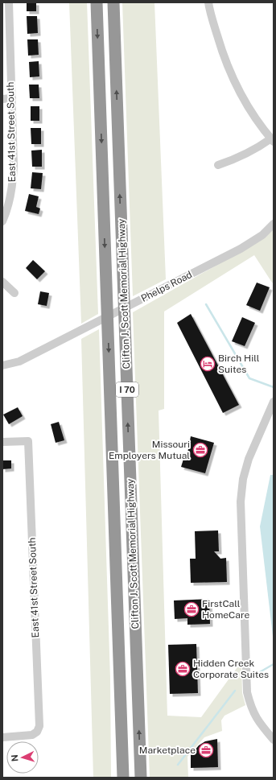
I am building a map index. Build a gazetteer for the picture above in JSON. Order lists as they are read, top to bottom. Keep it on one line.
{"streets":{"highway":["Clifton J. Scott Memorial Highway","I 70"],"street":["East 41st Street South","Phelps Road"]},"places":{"hotel":["Birch Hill Suites"],"office":["Missouri Employers Mutual","FirstCall HomeCare","Hidden Creek Corporate Suites","Marketplace"]},"north":"left"}
